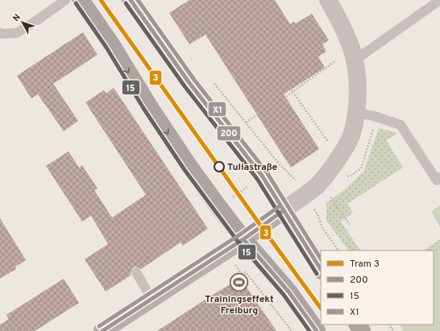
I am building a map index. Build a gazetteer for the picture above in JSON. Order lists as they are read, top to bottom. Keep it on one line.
{"places":{"other":["Tullastraße"],"sports":["Trainingseffekt Freiburg"]},"lines":["tram line 3","transit line 200","transit line X1","transit line 15"],"legend":["Tram 3","200","15","X1"],"north":"top left"}
